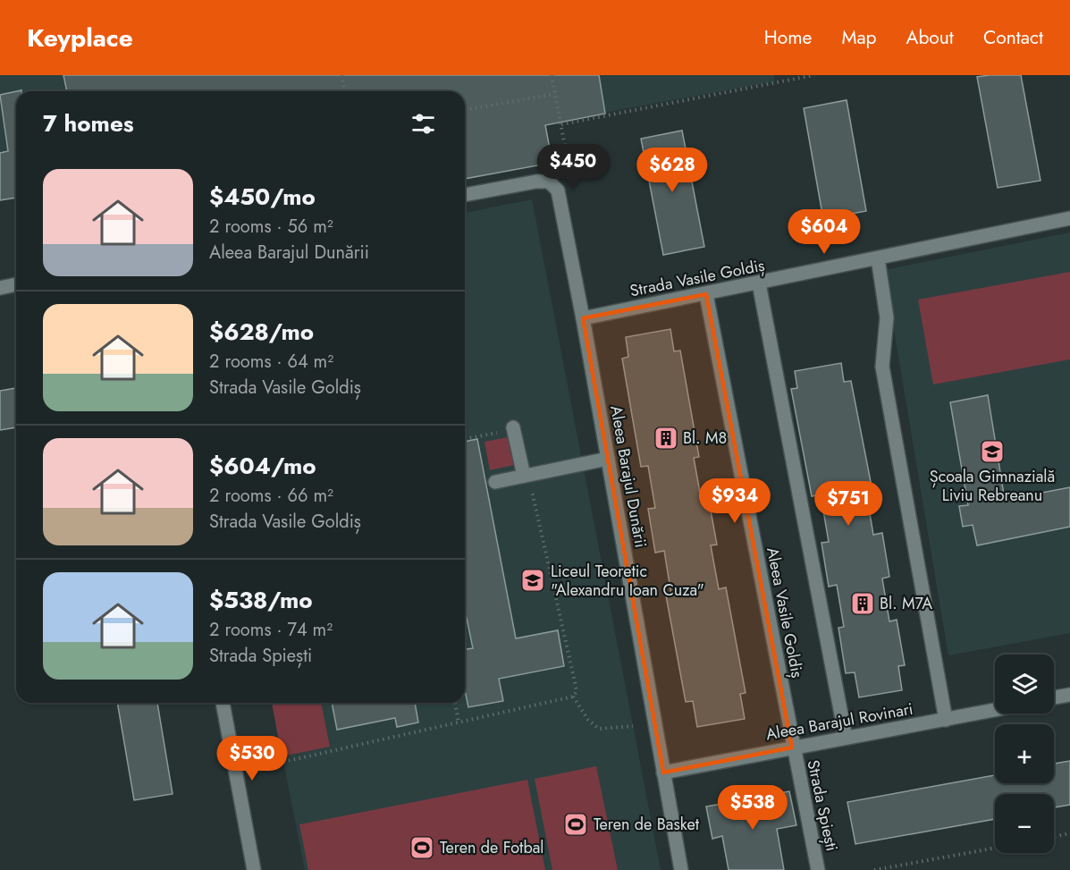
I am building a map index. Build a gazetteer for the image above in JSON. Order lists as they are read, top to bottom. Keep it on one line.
{"streets":{"street":["Strada Vasile Goldiș","Aleea Barajul Dunării","Aleea Vasile Goldiș","Aleea Barajul Rovinari","Strada Spiești"]},"crossings":[["Strada Vasile Goldiș","Aleea Barajul Dunării"],["Strada Vasile Goldiș","Aleea Vasile Goldiș"],["Aleea Barajul Dunării","Aleea Barajul Rovinari"],["Aleea Vasile Goldiș","Aleea Barajul Rovinari"],["Aleea Vasile Goldiș","Strada Spiești"],["Aleea Barajul Rovinari","Strada Spiești"]],"places":{"building":["Bl. M8","Bl. M7A"],"school or university":["Școala Gimnazială Liviu Rebreanu","Liceul Teoretic \"Alexandru Ioan Cuza\""],"sports":["Teren de Basket","Teren de Fotbal"]},"page":{"header":"Keyplace","nav":["Home","Map","About","Contact"],"heading":"7 homes","price":["$450","$628","$604","$934","$751","$530","$538"],"list":[{"name":"$450/mo","note":"2 rooms · 56 m² · Aleea Barajul Dunării"},{"name":"$628/mo","note":"2 rooms · 64 m² · Strada Vasile Goldiș"},{"name":"$604/mo","note":"2 rooms · 66 m² · Strada Vasile Goldiș"},{"name":"$538/mo","note":"2 rooms · 74 m² · Strada Spiești"}],"map_buttons":["+","−"]}}
